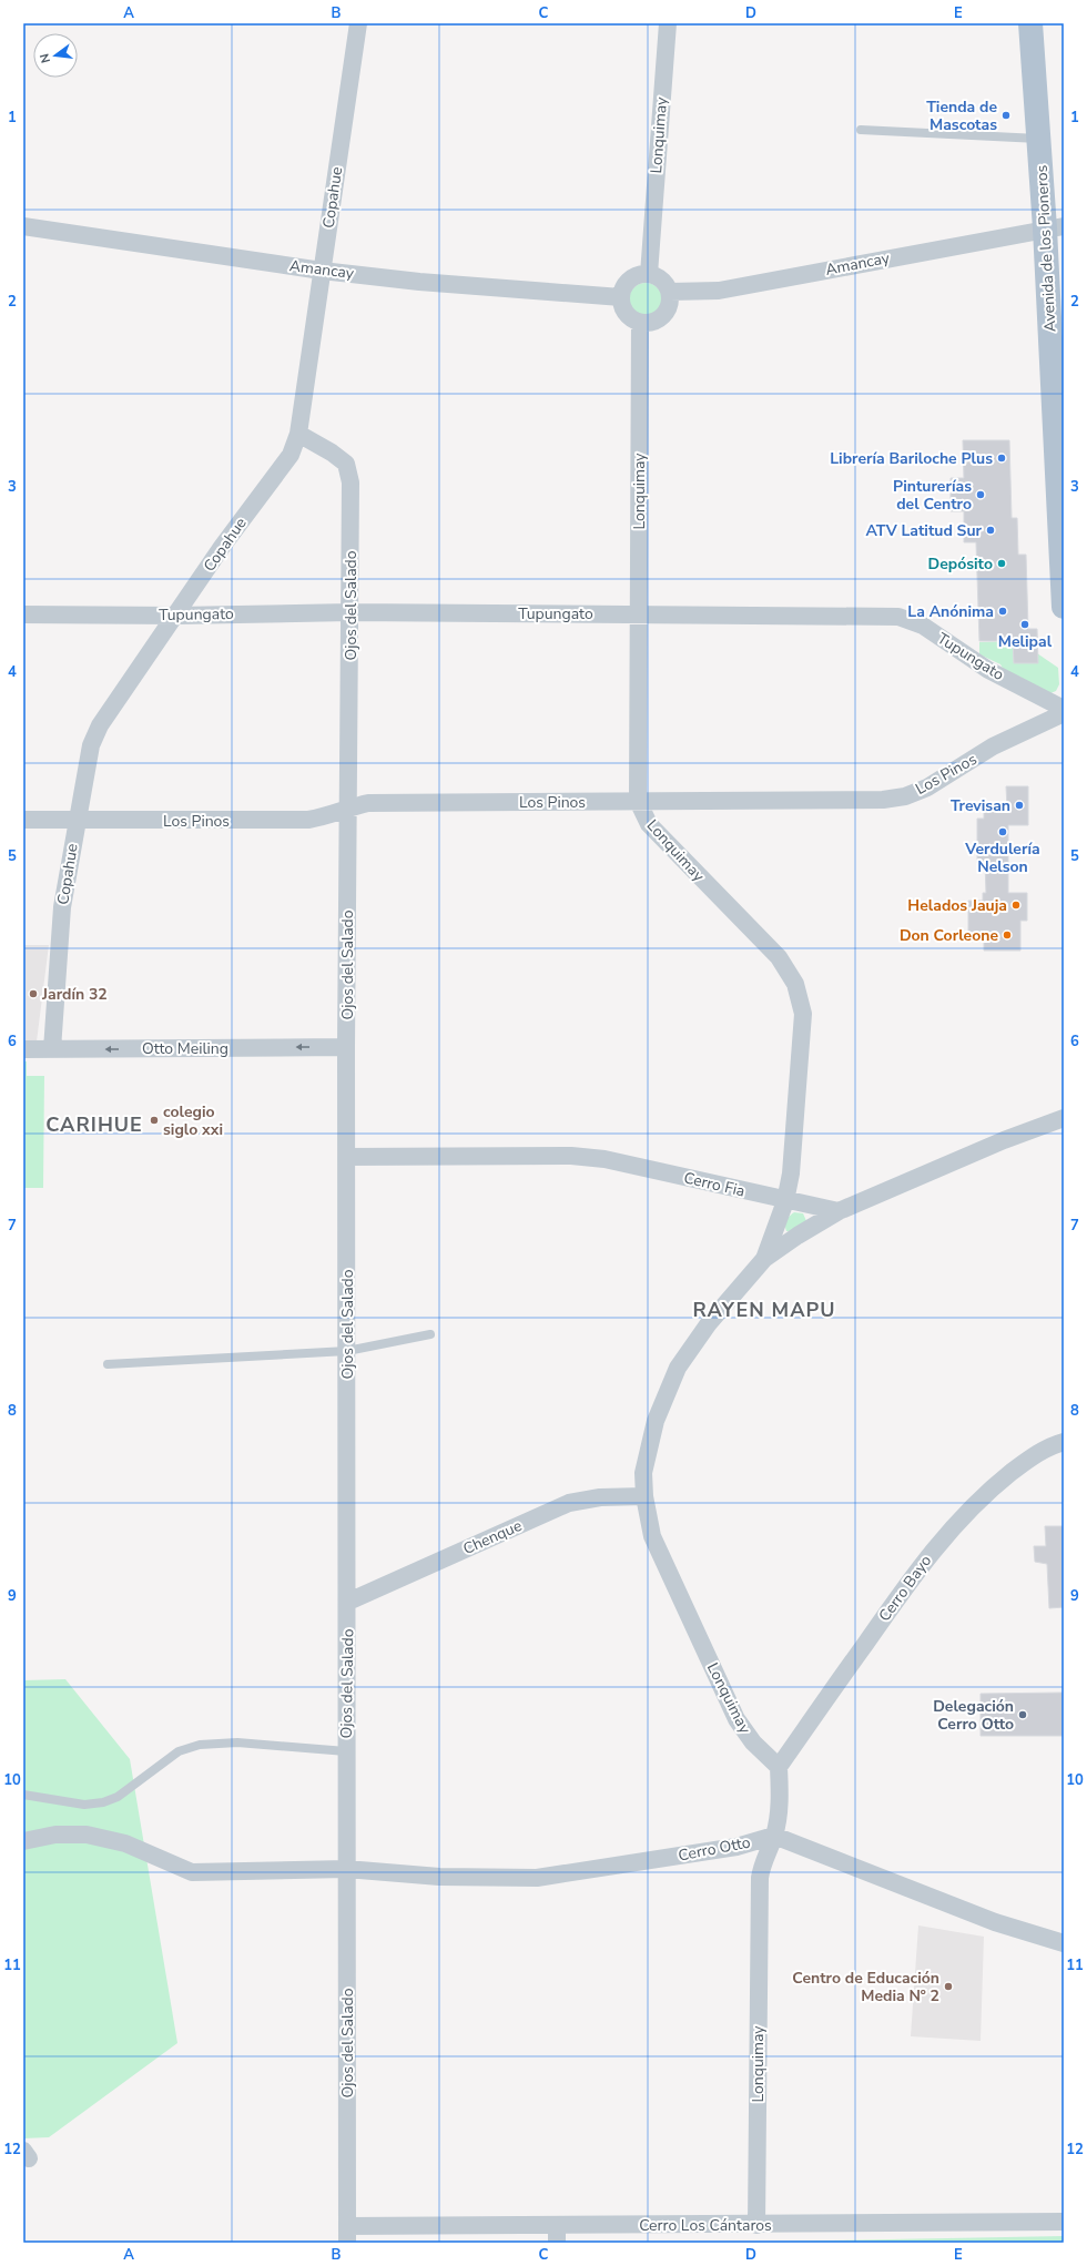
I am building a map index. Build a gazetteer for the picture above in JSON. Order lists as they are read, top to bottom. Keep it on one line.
{"streets":{"main road":["Avenida de los Pioneros"],"street":["Lonquimay","Copahue","Amancay","Ojos del Salado","Tupungato","Los Pinos","Otto Meiling","Cerro Fia","Chenque","Cerro Bayo","Cerro Otto","Cerro Los Cántaros"]},"crossings":[["Lonquimay","Amancay"],["Lonquimay","Tupungato"],["Lonquimay","Los Pinos"],["Lonquimay","Cerro Fia"],["Lonquimay","Chenque"],["Lonquimay","Cerro Bayo"],["Lonquimay","Cerro Otto"],["Lonquimay","Cerro Los Cántaros"],["Copahue","Amancay"],["Copahue","Ojos del Salado"],["Copahue","Tupungato"],["Copahue","Los Pinos"],["Copahue","Otto Meiling"],["Avenida de los Pioneros","Amancay"],["Ojos del Salado","Tupungato"],["Ojos del Salado","Los Pinos"],["Ojos del Salado","Otto Meiling"],["Ojos del Salado","Cerro Fia"],["Ojos del Salado","Chenque"],["Ojos del Salado","Cerro Otto"],["Ojos del Salado","Cerro Los Cántaros"]],"one_way":["Otto Meiling"],"districts":["CARIHUE","RAYEN MAPU"],"places":["Tienda de Mascotas","Librería Bariloche Plus","Pinturerías del Centro","ATV Latitud Sur","Depósito","La Anónima","Melipal","Trevisan","Verdulería Nelson","Helados Jauja","Don Corleone","Jardín 32","colegio siglo xxi","Delegación Cerro Otto","Centro de Educación Media Nº 2"],"north":"left","grid":{"columns":["A","B","C","D","E"],"rows":["1","2","3","4","5","6","7","8","9","10","11","12"]}}
